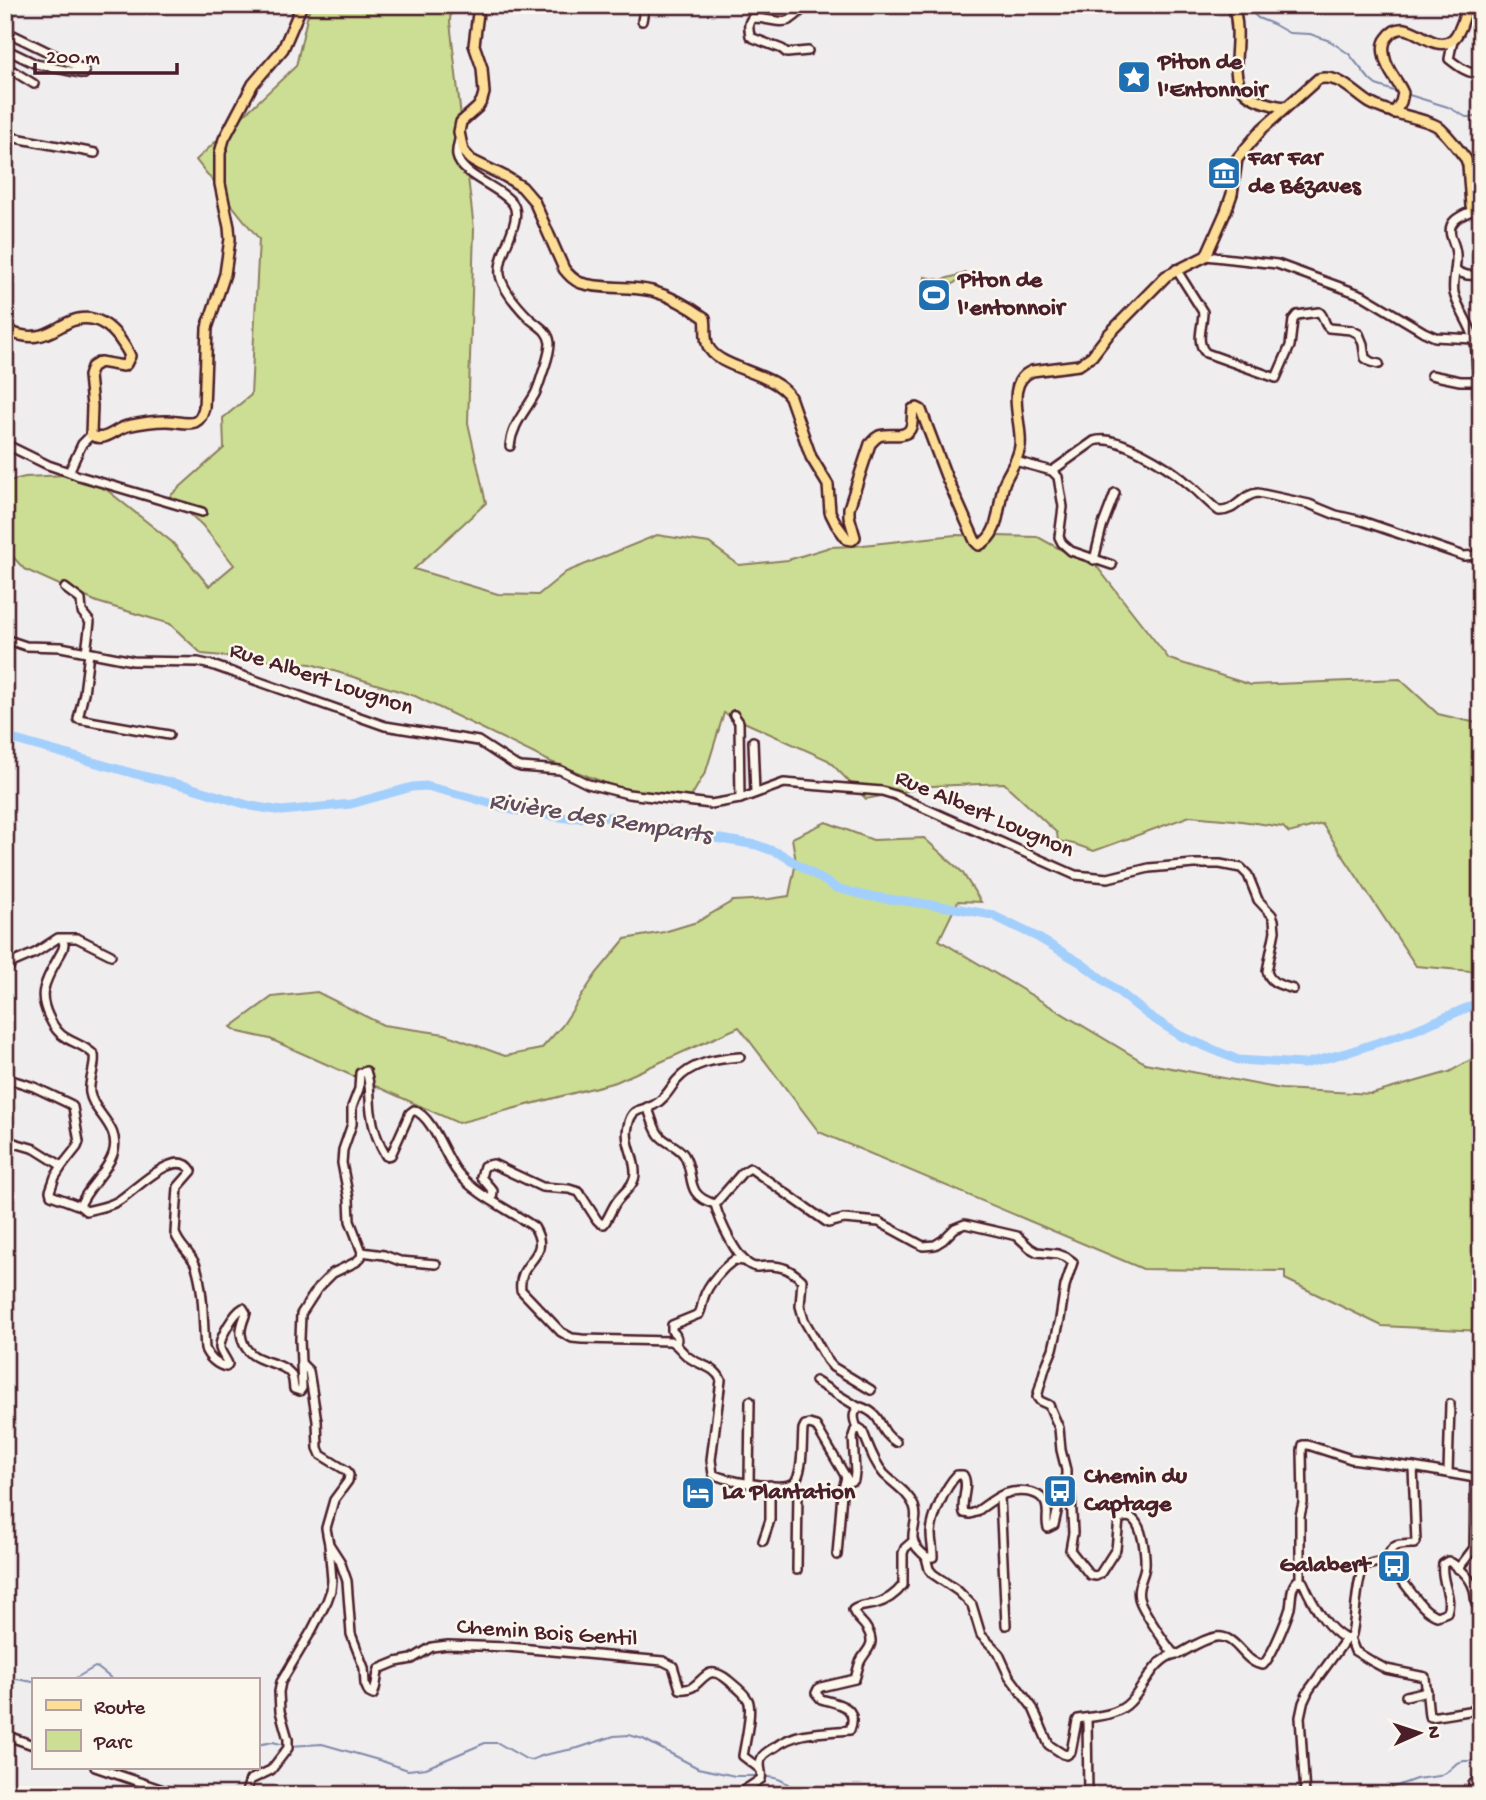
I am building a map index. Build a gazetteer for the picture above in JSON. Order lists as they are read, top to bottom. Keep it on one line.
{"streets":{"street":["Rue Albert Lougnon","Chemin Bois Gentil"]},"water":["Rivière des Remparts"],"places":{"place":["Piton de l'Entonnoir"],"museum":["Far Far de Bézaves"],"sports":["Piton de l'entonnoir"],"bus stop":["Chemin du Captage","Galabert"],"hotel":["La Plantation"]},"legend":["Route","Parc"],"scale_bar":"200 m","north":"right"}
